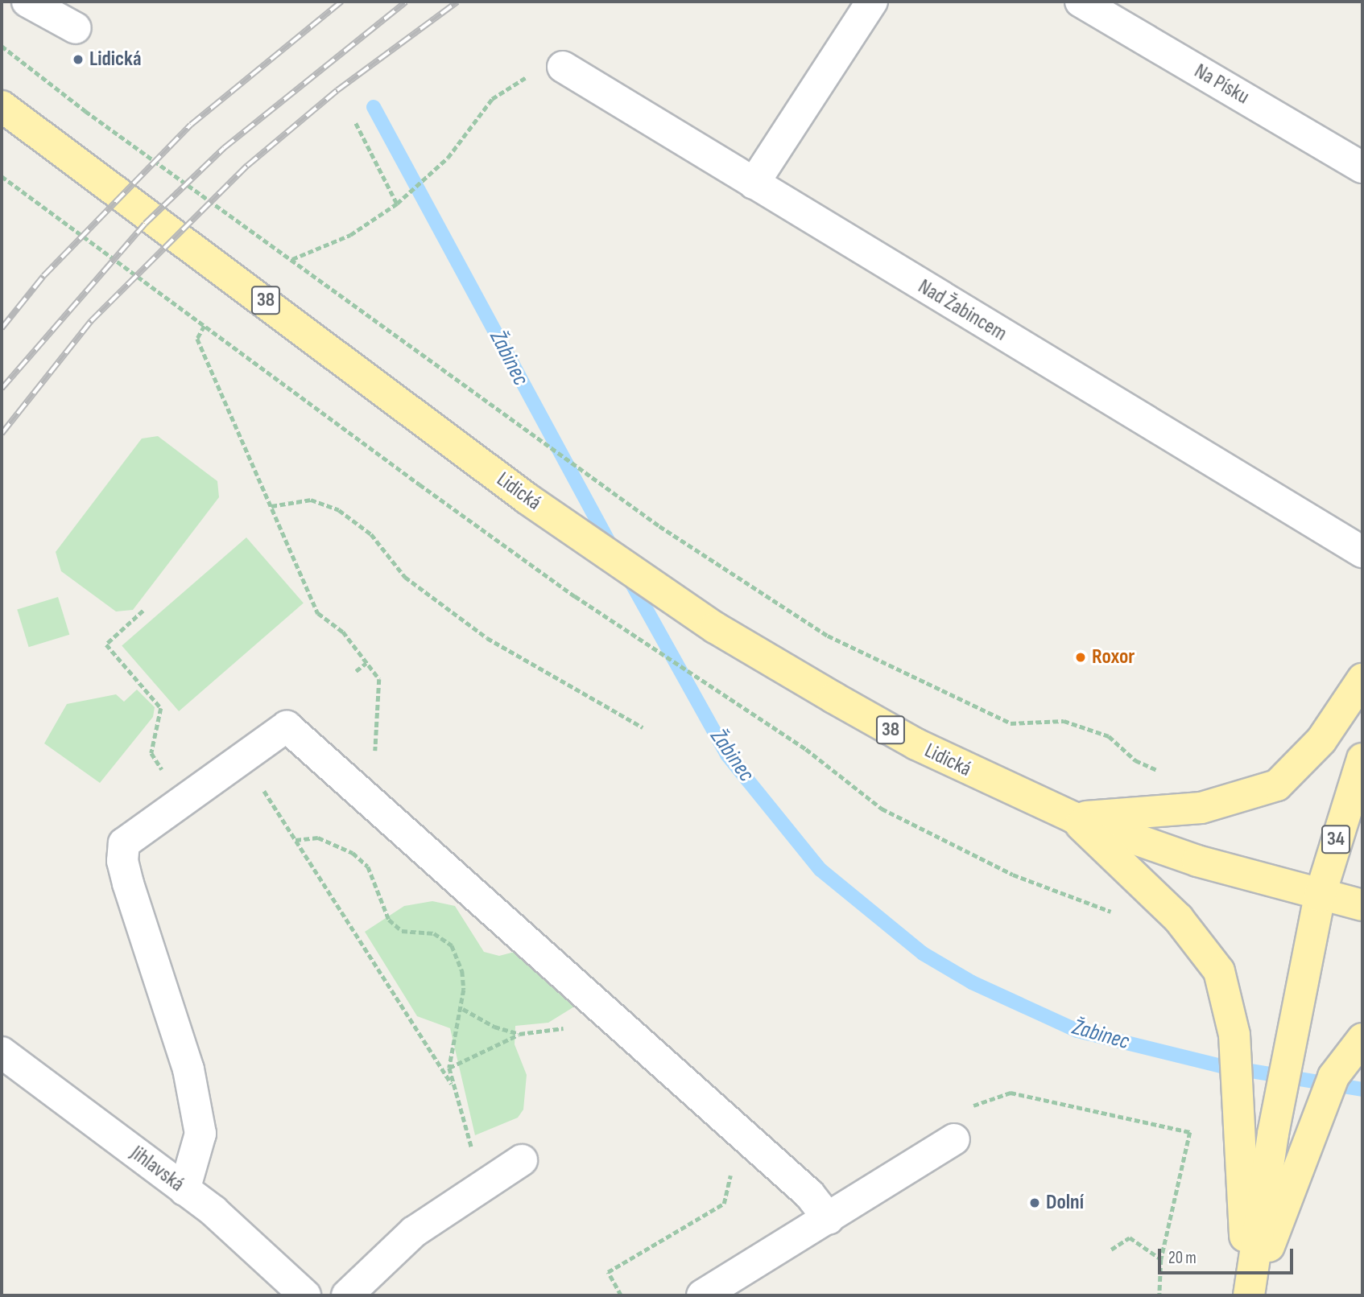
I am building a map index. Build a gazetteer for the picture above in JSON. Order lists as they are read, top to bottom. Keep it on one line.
{"streets":{"main road":["38","Lidická","34"],"street":["Na Písku","Nad Žabincem","Jihlavská"]},"crossings":[["Lidická","34"]],"water":["Žabinec"],"places":["Lidická","Roxor","Dolní"],"scale_bar":"20 m"}
